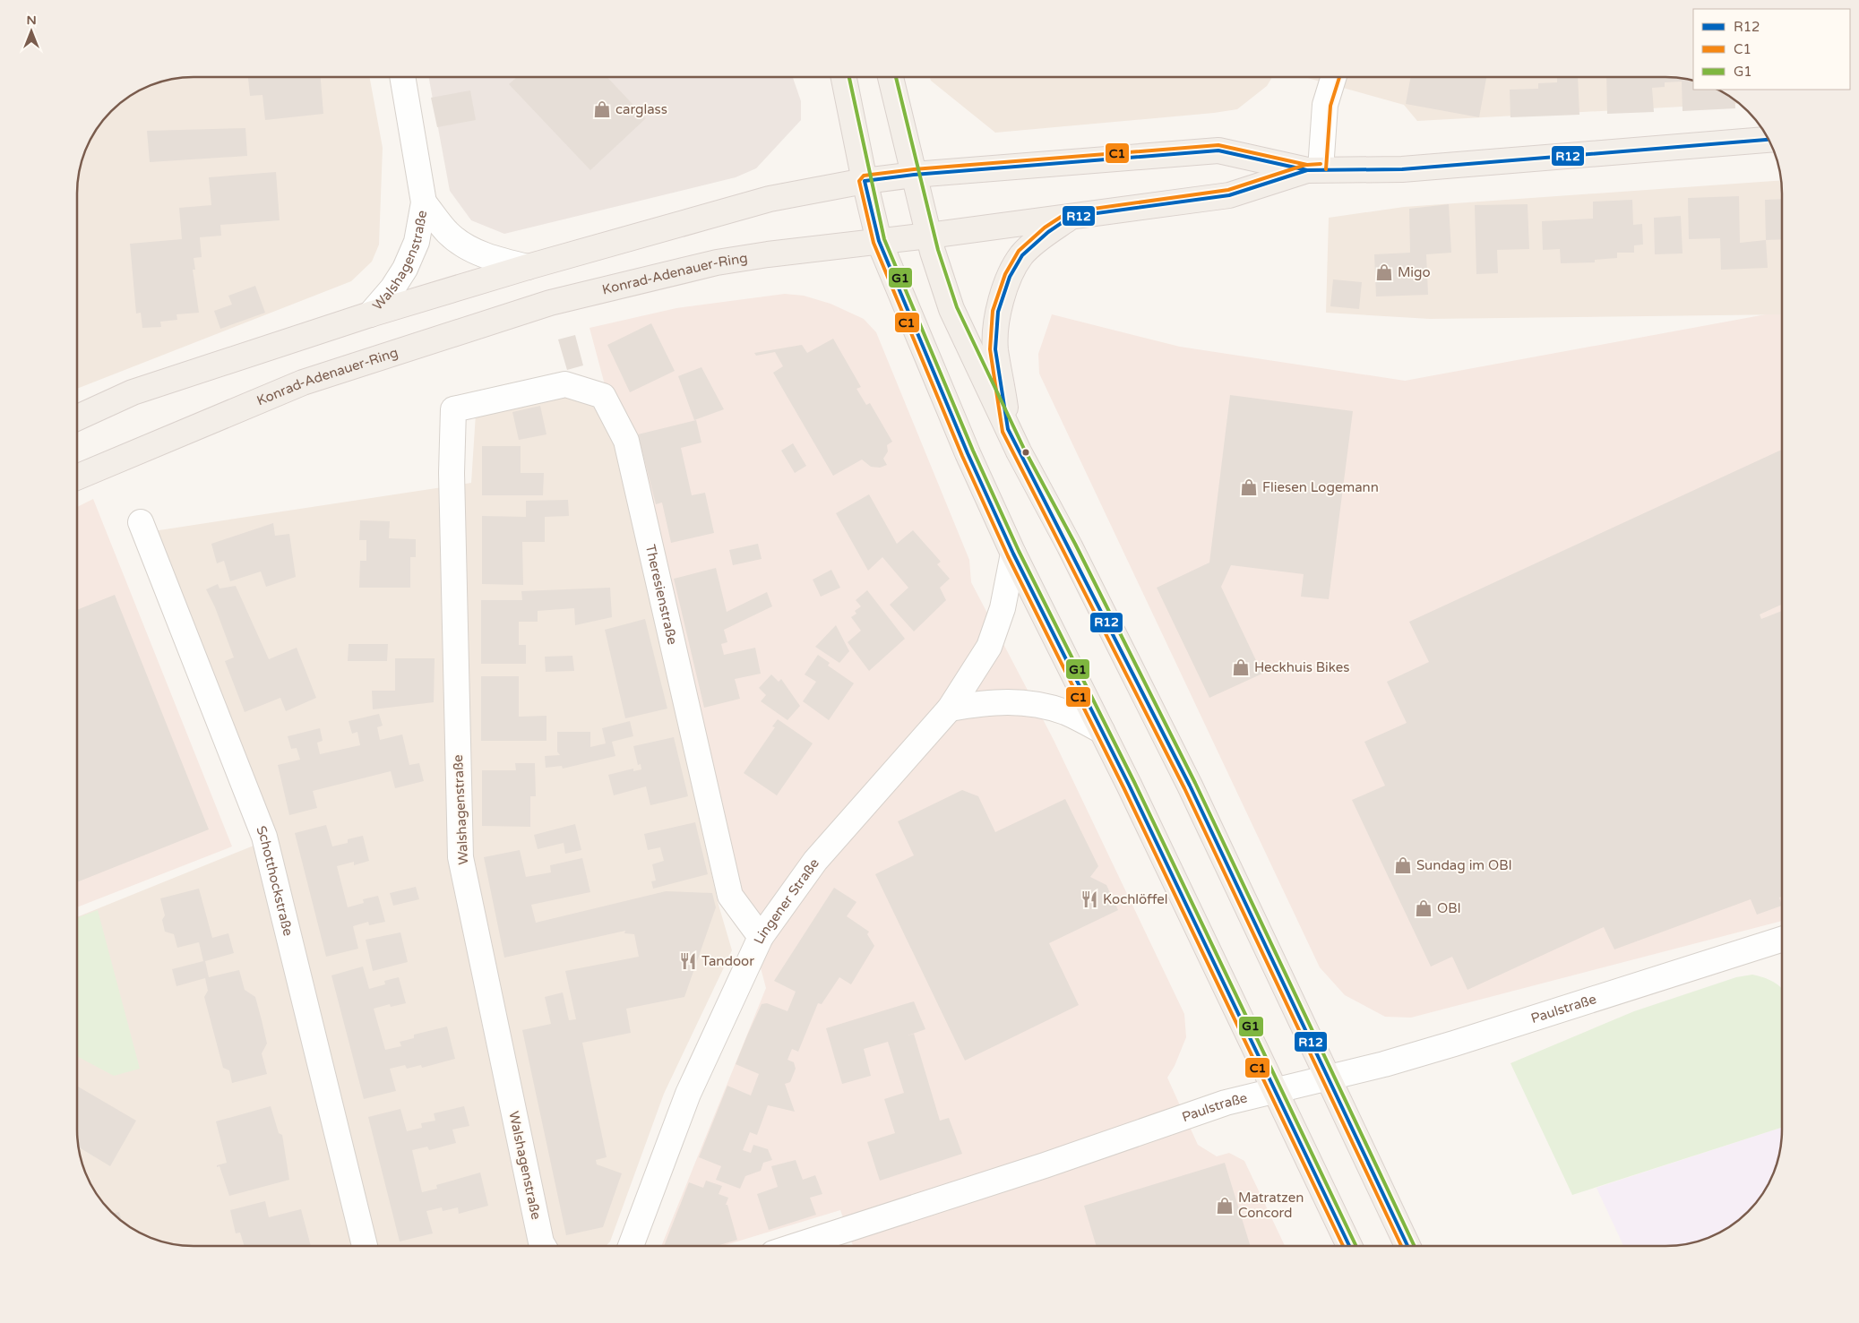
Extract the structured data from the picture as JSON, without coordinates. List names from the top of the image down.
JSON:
{
  "streets": {
    "main road": ["Konrad-Adenauer-Ring"],
    "street": [
      "Walshagenstraße",
      "Theresienstraße",
      "Schotthockstraße",
      "Lingener Straße",
      "Paulstraße"
    ]
  },
  "crossings": [
    ["Walshagenstraße", "Konrad-Adenauer-Ring"],
    ["Walshagenstraße", "Theresienstraße"],
    ["Theresienstraße", "Lingener Straße"]
  ],
  "places": {
    "shop": [
      "carglass",
      "Migo",
      "Fliesen Logemann",
      "Heckhuis Bikes",
      "Sundag im OBI",
      "OBI",
      "Matratzen Concord"
    ],
    "restaurant": ["Kochlöffel", "Tandoor"]
  },
  "lines": ["transit line C1", "transit line G1", "transit line R12"],
  "legend": ["R12", "C1", "G1"],
  "north": "top"
}
